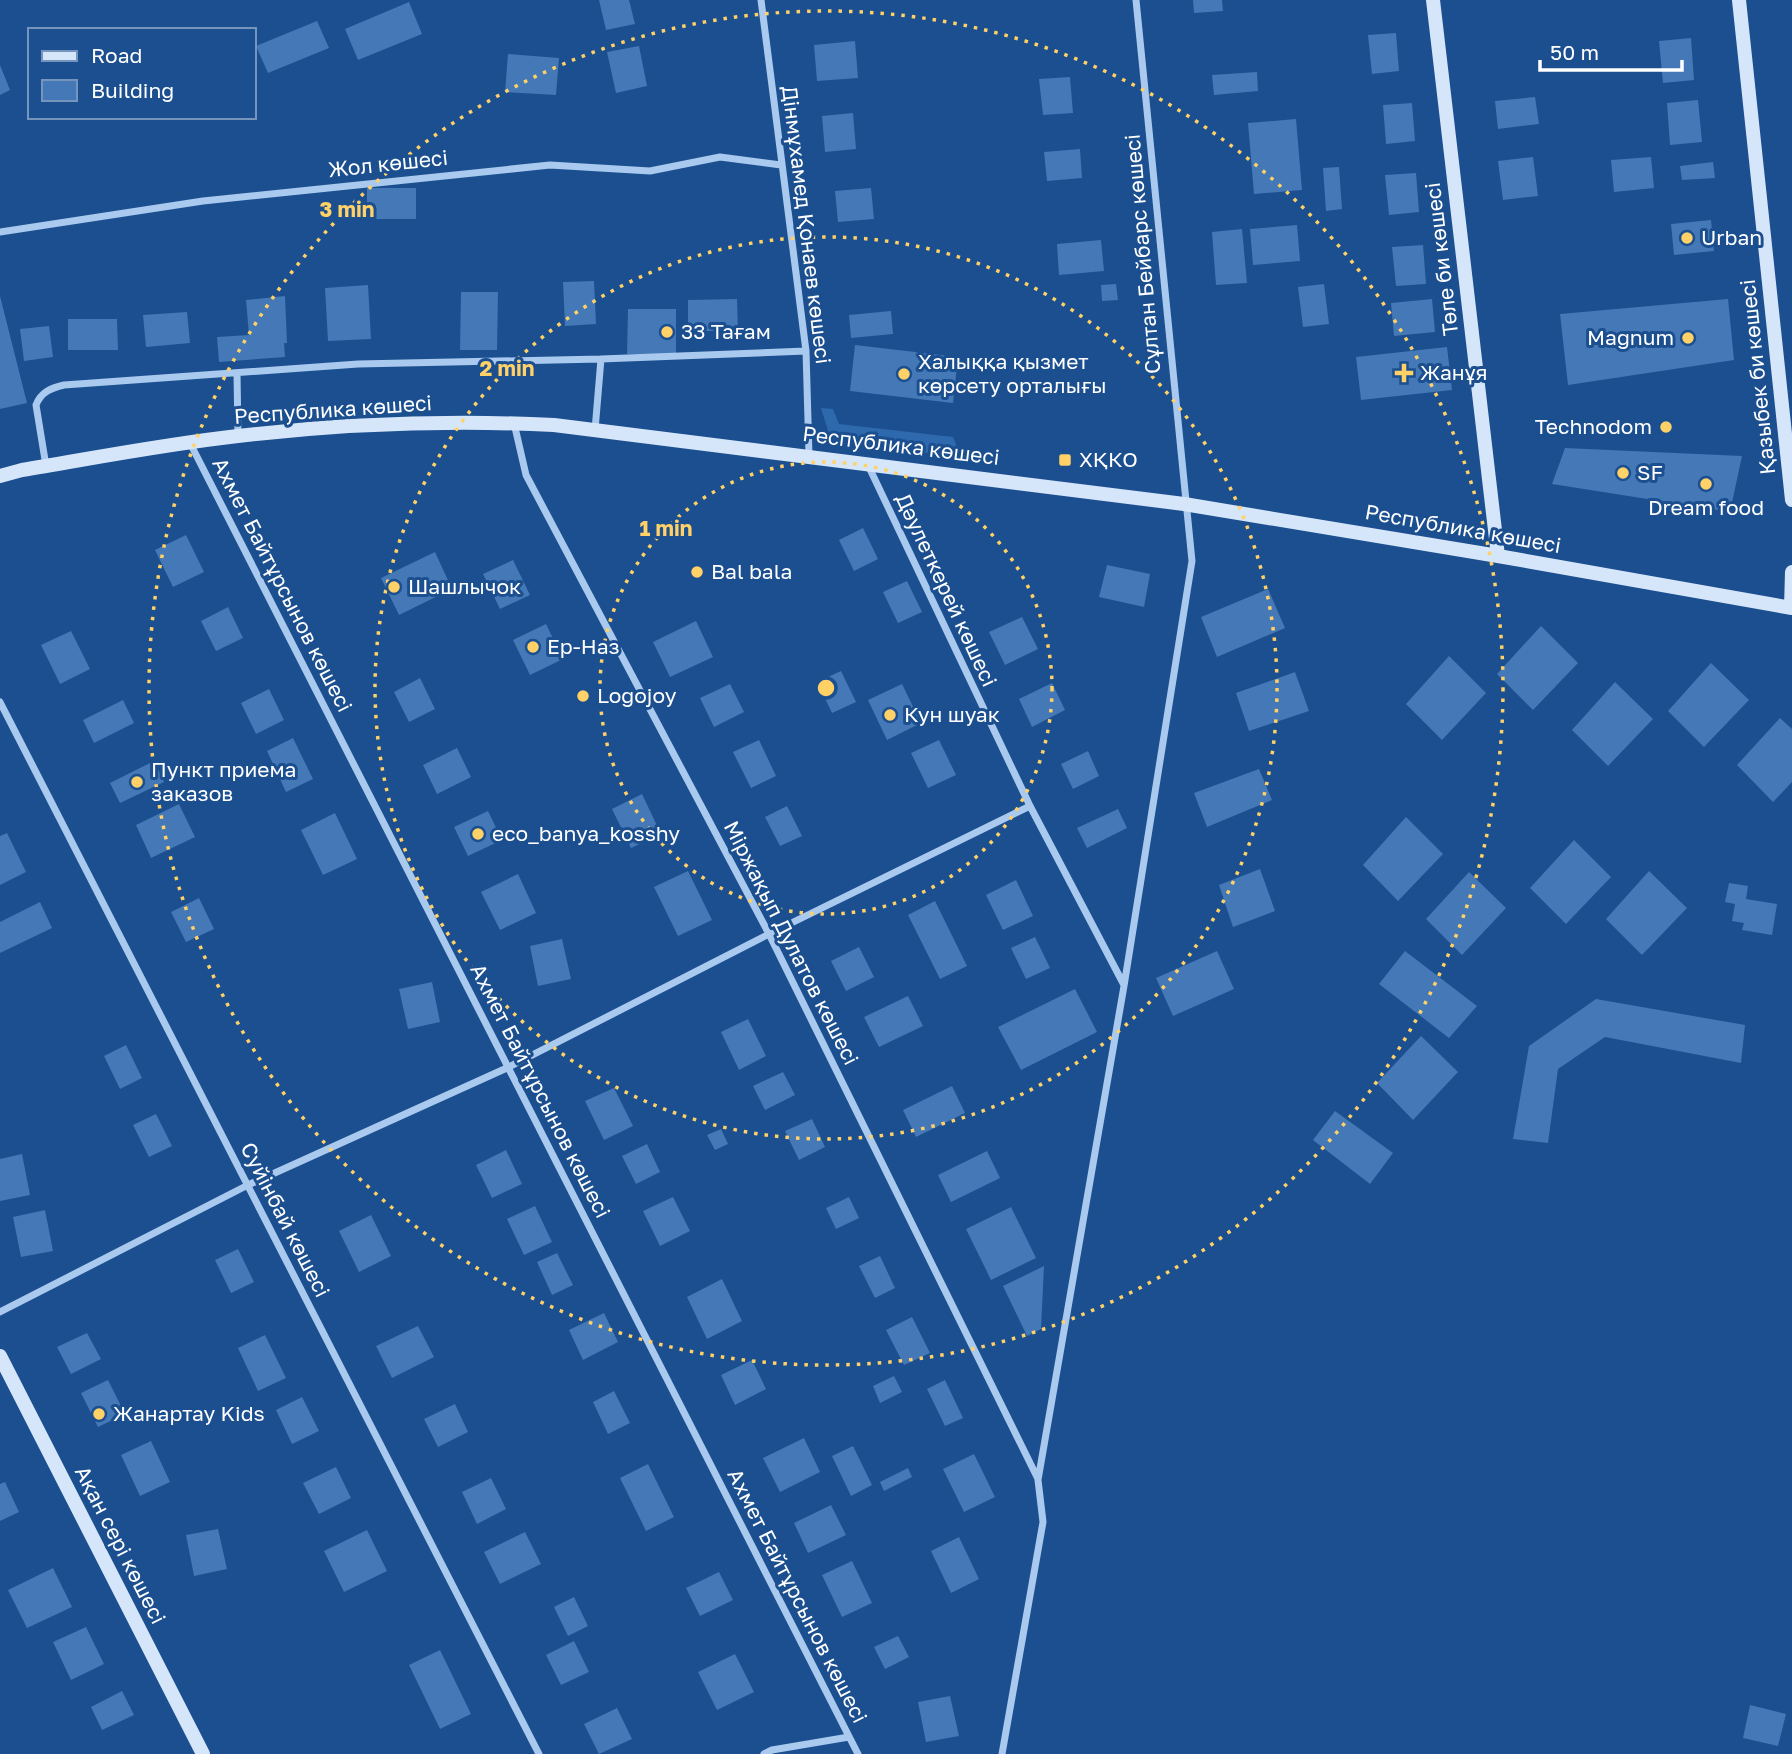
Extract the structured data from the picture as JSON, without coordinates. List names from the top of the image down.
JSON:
{
  "streets": {
    "main road": [
      "Төле би көшесі",
      "Қазыбек би көшесі",
      "Республика көшесі",
      "Ақан сері көшесі"
    ],
    "street": [
      "Жол көшесі",
      "Дінмұхамед Қонаев көшесі",
      "Сұлтан Бейбарс көшесі",
      "Ахмет Байтұрсынов көшесі",
      "Дәулеткерей көшесі",
      "Міржақып Дулатов көшесі",
      "Суйінбай көшесі"
    ]
  },
  "crossings": [
    ["Жол көшесі", "Дінмұхамед Қонаев көшесі"],
    ["Дінмұхамед Қонаев көшесі", "Республика көшесі"],
    ["Сұлтан Бейбарс көшесі", "Республика көшесі"],
    ["Сұлтан Бейбарс көшесі", "Дәулеткерей көшесі"],
    ["Сұлтан Бейбарс көшесі", "Міржақып Дулатов көшесі"],
    ["Төле би көшесі", "Республика көшесі"],
    ["Республика көшесі", "Ахмет Байтұрсынов көшесі"],
    ["Республика көшесі", "Дәулеткерей көшесі"],
    ["Республика көшесі", "Міржақып Дулатов көшесі"]
  ],
  "places": {
    "other": [
      "Urban",
      "33 Тағам",
      "Magnum",
      "Халыққа қызмет көрсету орталығы",
      "Technodom",
      "SF",
      "Dream food",
      "Bal bala",
      "Шашлычок",
      "Ер-Наз",
      "Logojoy",
      "Кун шуак",
      "Пункт приема заказов",
      "eco_banya_kosshy",
      "Жанартау Kids"
    ],
    "health": ["Жанұя"],
    "transit": ["ХҚКО"]
  },
  "legend": ["Road", "Building"],
  "scale_bar": "50 m",
  "rings": ["3 min", "2 min", "1 min"]
}
